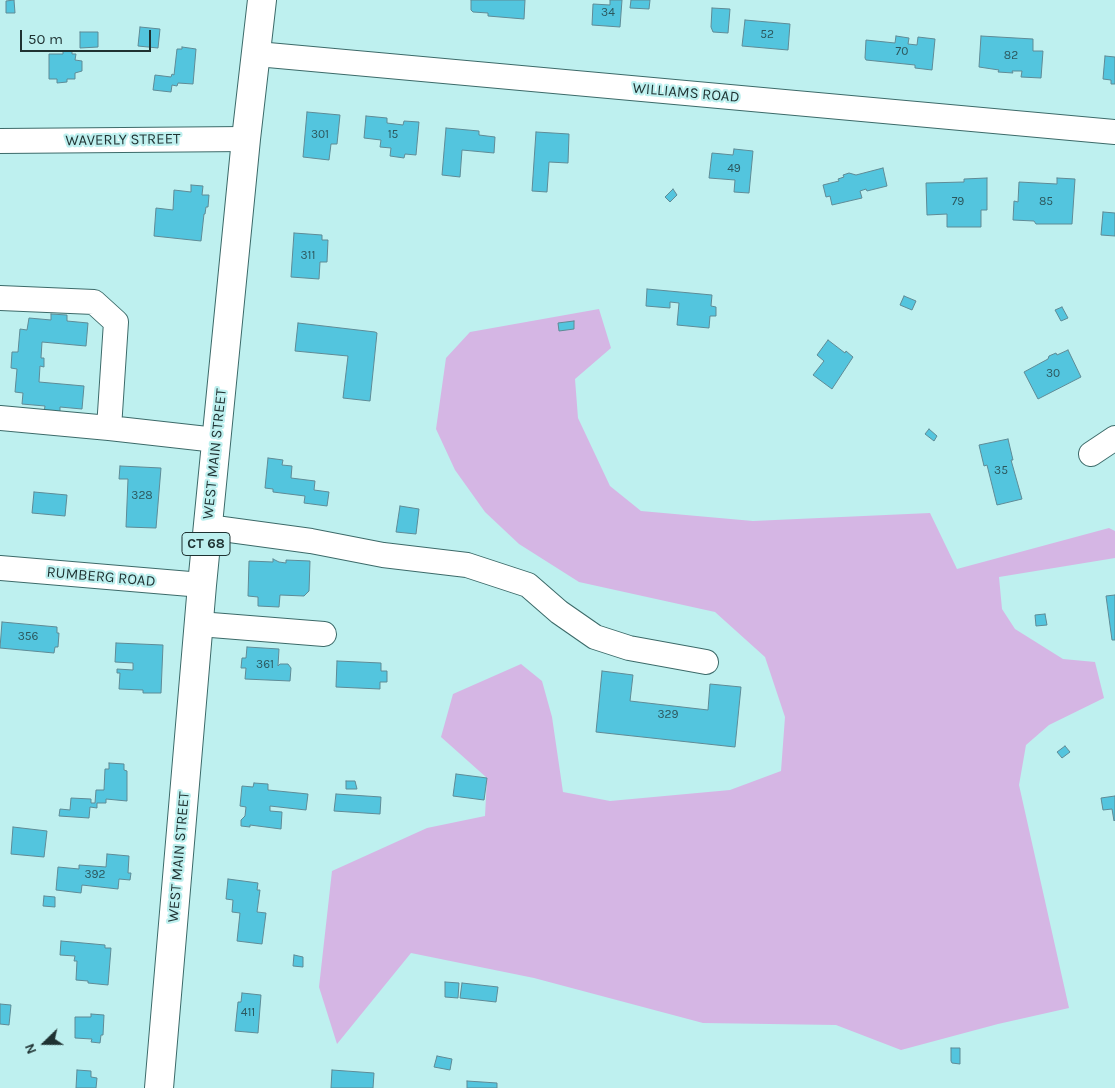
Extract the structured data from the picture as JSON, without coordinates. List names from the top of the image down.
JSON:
{
  "streets": {
    "main road": ["WEST MAIN STREET", "CT 68"],
    "street": ["WILLIAMS ROAD", "WAVERLY STREET", "RUMBERG ROAD"]
  },
  "crossings": [
    ["WILLIAMS ROAD", "WEST MAIN STREET"],
    ["WAVERLY STREET", "WEST MAIN STREET"],
    ["WEST MAIN STREET", "RUMBERG ROAD"]
  ],
  "house_numbers": [
    "34",
    "52",
    "70",
    "82",
    "301",
    "15",
    "49",
    "79",
    "85",
    "311",
    "30",
    "35",
    "328",
    "356",
    "361",
    "329",
    "392",
    "411"
  ],
  "scale_bar": "50 m",
  "north": "left"
}
